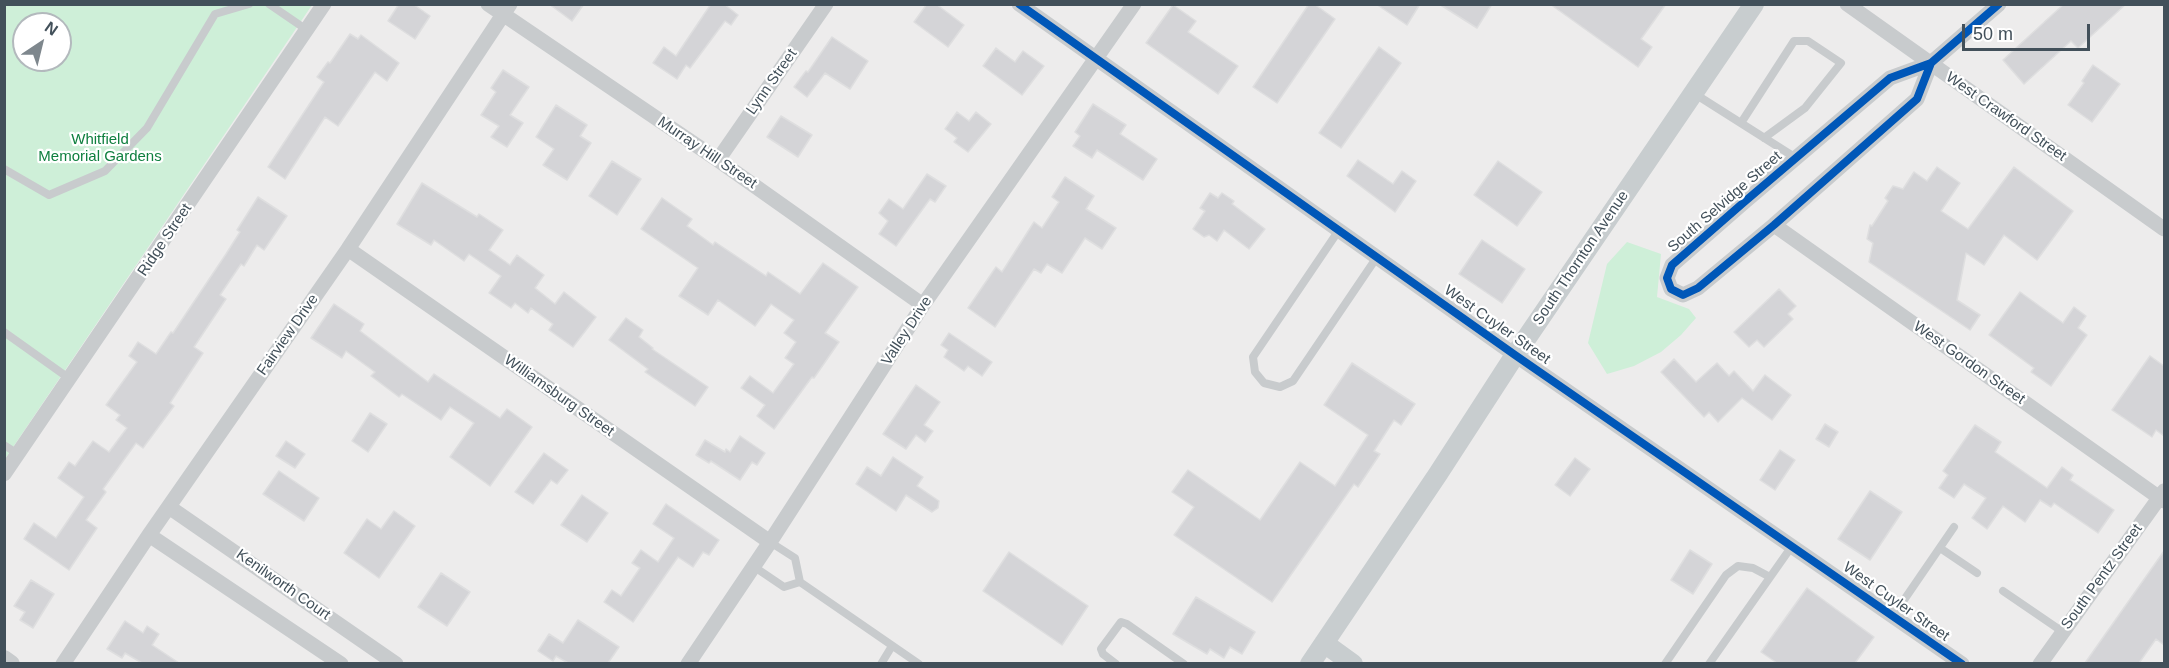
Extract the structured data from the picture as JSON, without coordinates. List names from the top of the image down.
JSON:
{
  "streets": {
    "main road": ["South Thornton Avenue"],
    "street": [
      "Lynn Street",
      "West Crawford Street",
      "Murray Hill Street",
      "South Selvidge Street",
      "Ridge Street",
      "West Cuyler Street",
      "Valley Drive",
      "Fairview Drive",
      "West Gordon Street",
      "Williamsburg Street",
      "South Pentz Street",
      "Kenilworth Court"
    ]
  },
  "crossings": [
    ["Lynn Street", "Murray Hill Street"],
    ["West Crawford Street", "South Selvidge Street"],
    ["Murray Hill Street", "Valley Drive"],
    ["Murray Hill Street", "Fairview Drive"],
    ["South Selvidge Street", "West Gordon Street"],
    ["South Thornton Avenue", "West Cuyler Street"],
    ["West Cuyler Street", "Valley Drive"],
    ["Valley Drive", "Williamsburg Street"],
    ["Fairview Drive", "Williamsburg Street"],
    ["Fairview Drive", "Kenilworth Court"],
    ["West Gordon Street", "South Pentz Street"]
  ],
  "parks": ["Whitfield Memorial Gardens"],
  "scale_bar": "50 m",
  "north": "top right"
}
